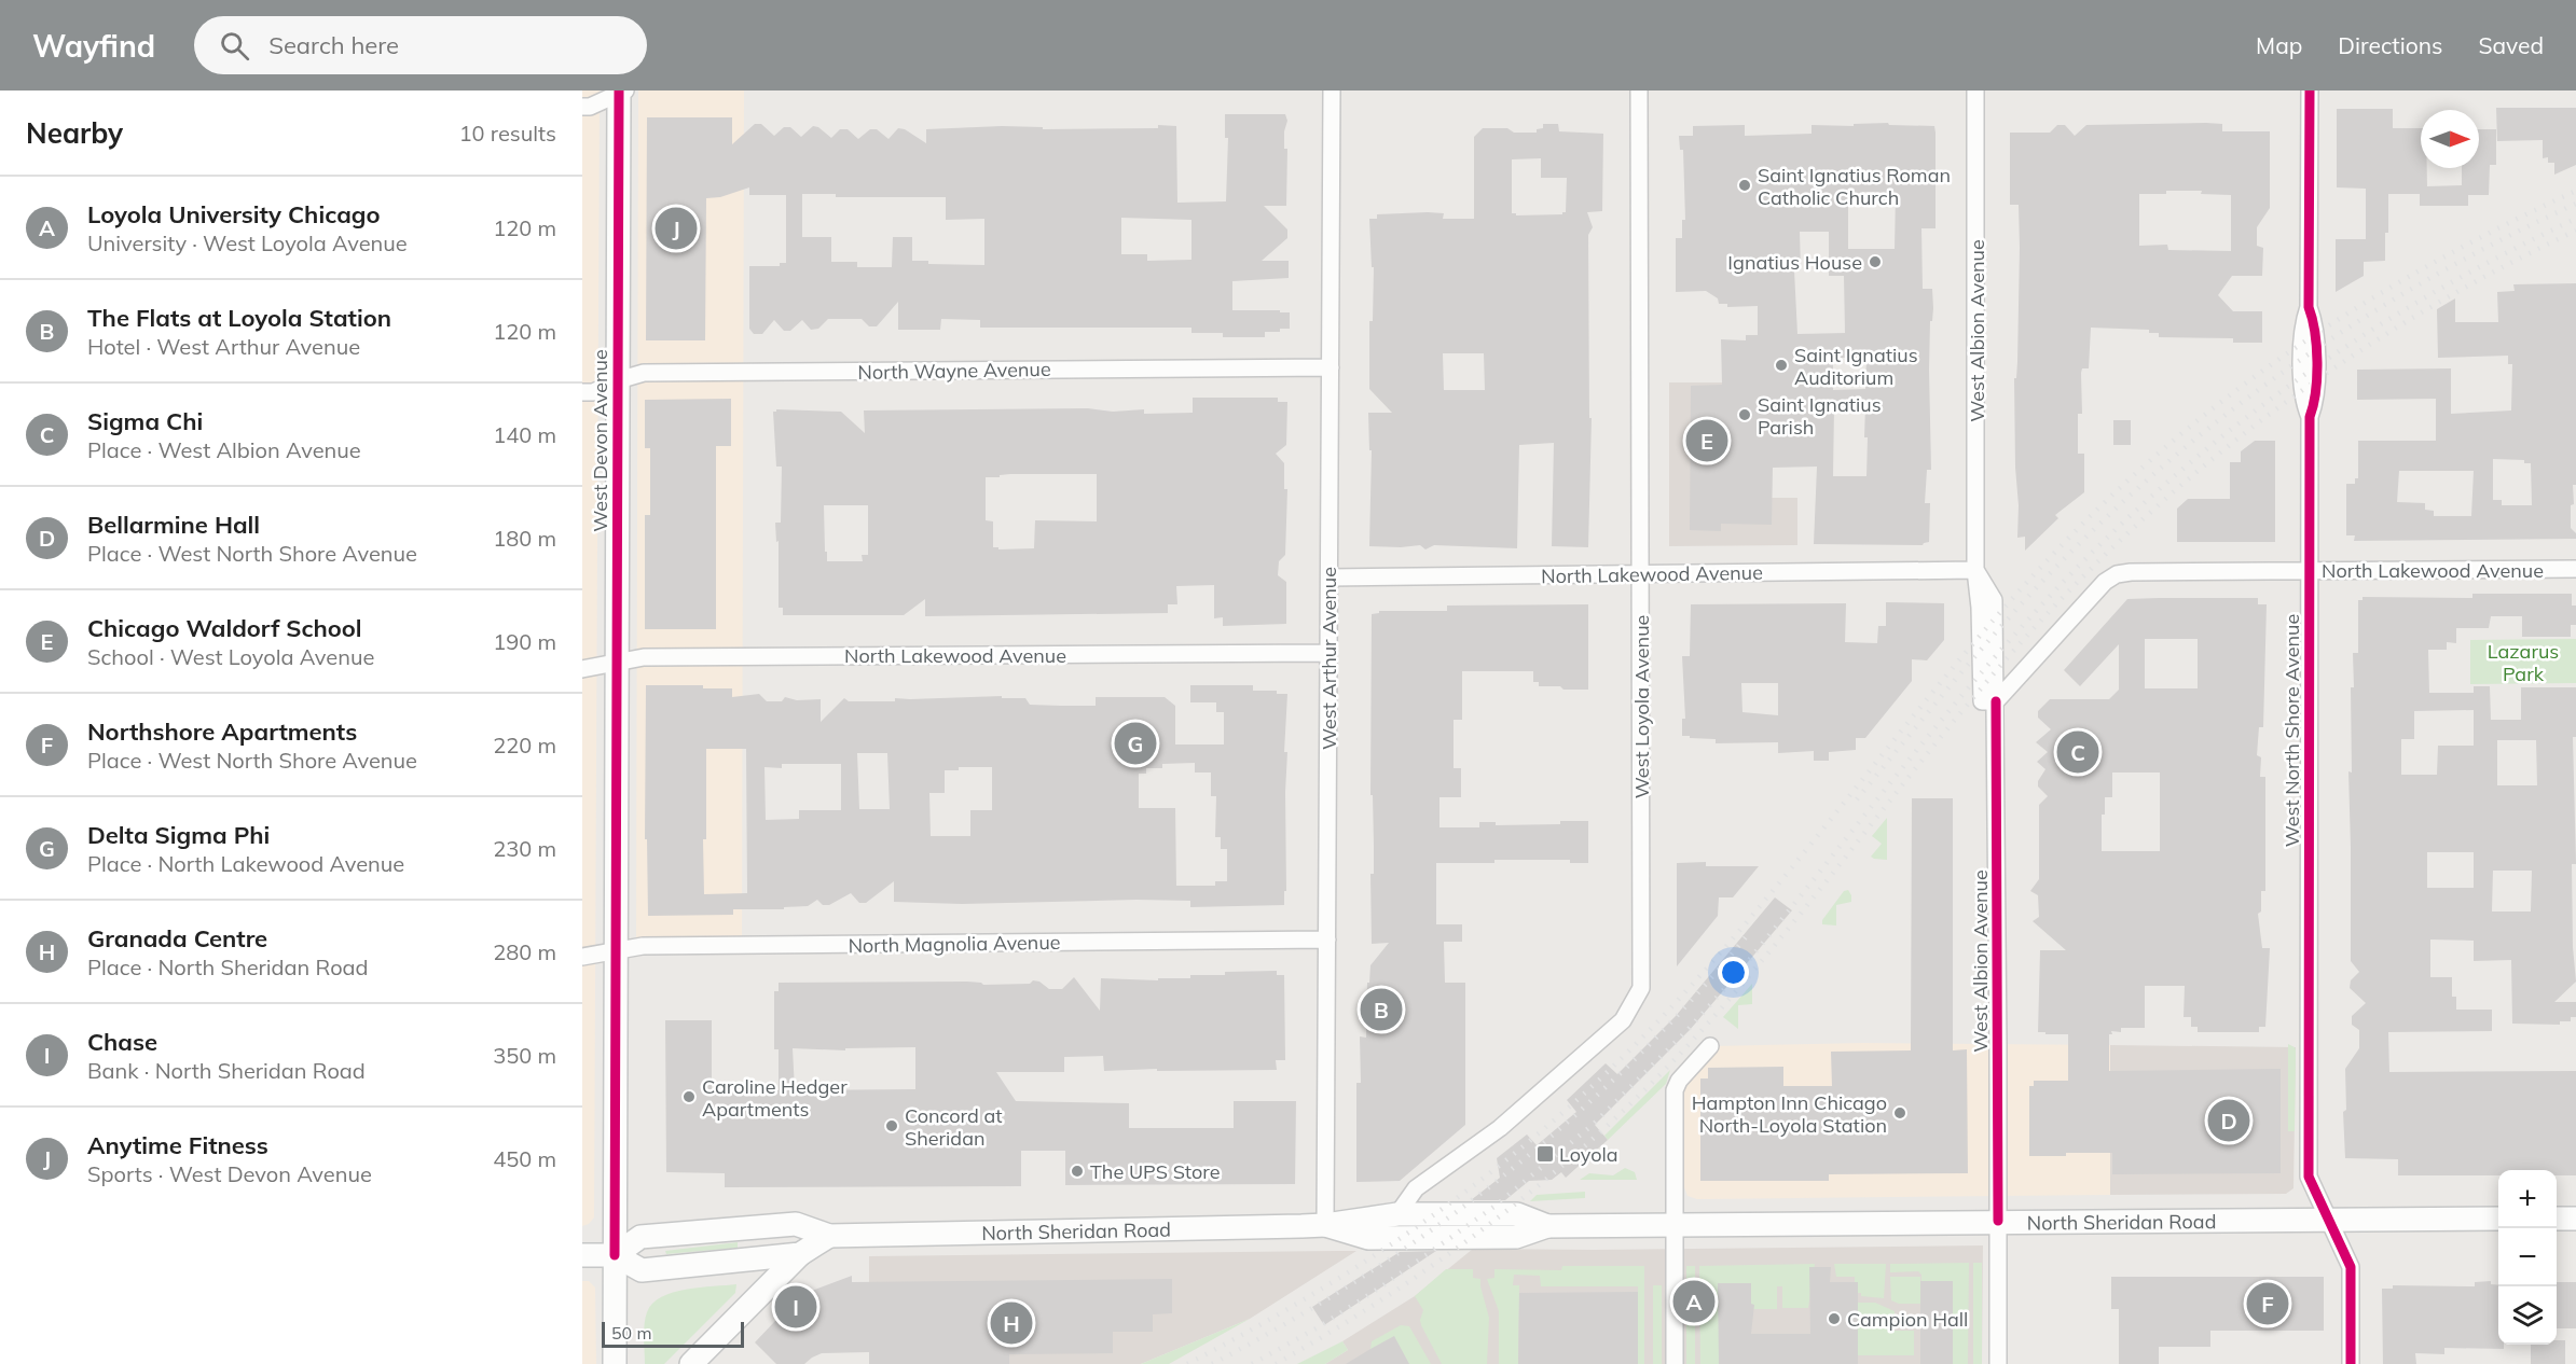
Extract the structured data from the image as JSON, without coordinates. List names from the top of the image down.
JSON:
{
  "streets": {
    "main road": ["West Devon Avenue", "North Sheridan Road"],
    "street": [
      "West Albion Avenue",
      "North Wayne Avenue",
      "North Lakewood Avenue",
      "West Arthur Avenue",
      "West Loyola Avenue",
      "West North Shore Avenue",
      "North Magnolia Avenue"
    ]
  },
  "crossings": [
    ["West Albion Avenue", "North Lakewood Avenue"],
    ["West Albion Avenue", "North Sheridan Road"],
    ["North Wayne Avenue", "West Devon Avenue"],
    ["North Wayne Avenue", "West Arthur Avenue"],
    ["West Devon Avenue", "North Lakewood Avenue"],
    ["West Devon Avenue", "North Magnolia Avenue"],
    ["West Devon Avenue", "North Sheridan Road"],
    ["North Lakewood Avenue", "West Arthur Avenue"],
    ["North Lakewood Avenue", "West Loyola Avenue"],
    ["North Lakewood Avenue", "West North Shore Avenue"],
    ["West Arthur Avenue", "North Magnolia Avenue"],
    ["West Arthur Avenue", "North Sheridan Road"],
    ["West Loyola Avenue", "North Sheridan Road"],
    ["West North Shore Avenue", "North Sheridan Road"]
  ],
  "parks": ["Lazarus Park"],
  "places": {
    "other": [
      "Saint Ignatius Roman Catholic Church",
      "Ignatius House",
      "Saint Ignatius Auditorium",
      "Saint Ignatius Parish",
      "Caroline Hedger Apartments",
      "Hampton Inn Chicago North-Loyola Station",
      "Concord at Sheridan",
      "The UPS Store",
      "Campion Hall"
    ],
    "transit": ["Loyola"]
  },
  "scale_bar": "50 m",
  "north": "right",
  "page": {
    "header": "Wayfind",
    "search": "Search here",
    "nav": ["Map", "Directions", "Saved"],
    "heading": ["Nearby", "10 results"],
    "list": [
      {
        "mark": "A",
        "name": "Loyola University Chicago",
        "note": "University · West Loyola Avenue",
        "value": "120 m"
      },
      {
        "mark": "B",
        "name": "The Flats at Loyola Station",
        "note": "Hotel · West Arthur Avenue",
        "value": "120 m"
      },
      {
        "mark": "C",
        "name": "Sigma Chi",
        "note": "Place · West Albion Avenue",
        "value": "140 m"
      },
      {
        "mark": "D",
        "name": "Bellarmine Hall",
        "note": "Place · West North Shore Avenue",
        "value": "180 m"
      },
      {
        "mark": "E",
        "name": "Chicago Waldorf School",
        "note": "School · West Loyola Avenue",
        "value": "190 m"
      },
      {
        "mark": "F",
        "name": "Northshore Apartments",
        "note": "Place · West North Shore Avenue",
        "value": "220 m"
      },
      {
        "mark": "G",
        "name": "Delta Sigma Phi",
        "note": "Place · North Lakewood Avenue",
        "value": "230 m"
      },
      {
        "mark": "H",
        "name": "Granada Centre",
        "note": "Place · North Sheridan Road",
        "value": "280 m"
      },
      {
        "mark": "I",
        "name": "Chase",
        "note": "Bank · North Sheridan Road",
        "value": "350 m"
      },
      {
        "mark": "J",
        "name": "Anytime Fitness",
        "note": "Sports · West Devon Avenue",
        "value": "450 m"
      }
    ],
    "pins": [
      "J",
      "E",
      "G",
      "C",
      "B",
      "D",
      "A",
      "F",
      "I",
      "H"
    ],
    "map_buttons": ["+", "−"],
    "scale": "50 m"
  }
}
